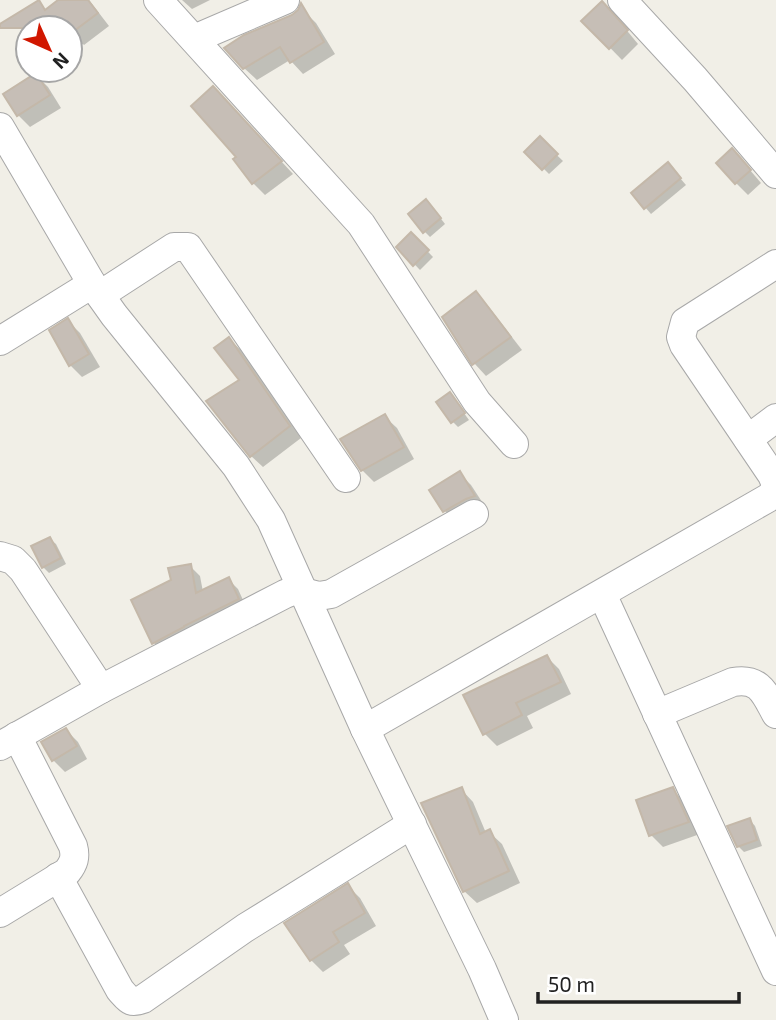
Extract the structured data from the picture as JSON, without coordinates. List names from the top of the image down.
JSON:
{
  "scale_bar": "50 m",
  "north": "bottom right"
}
